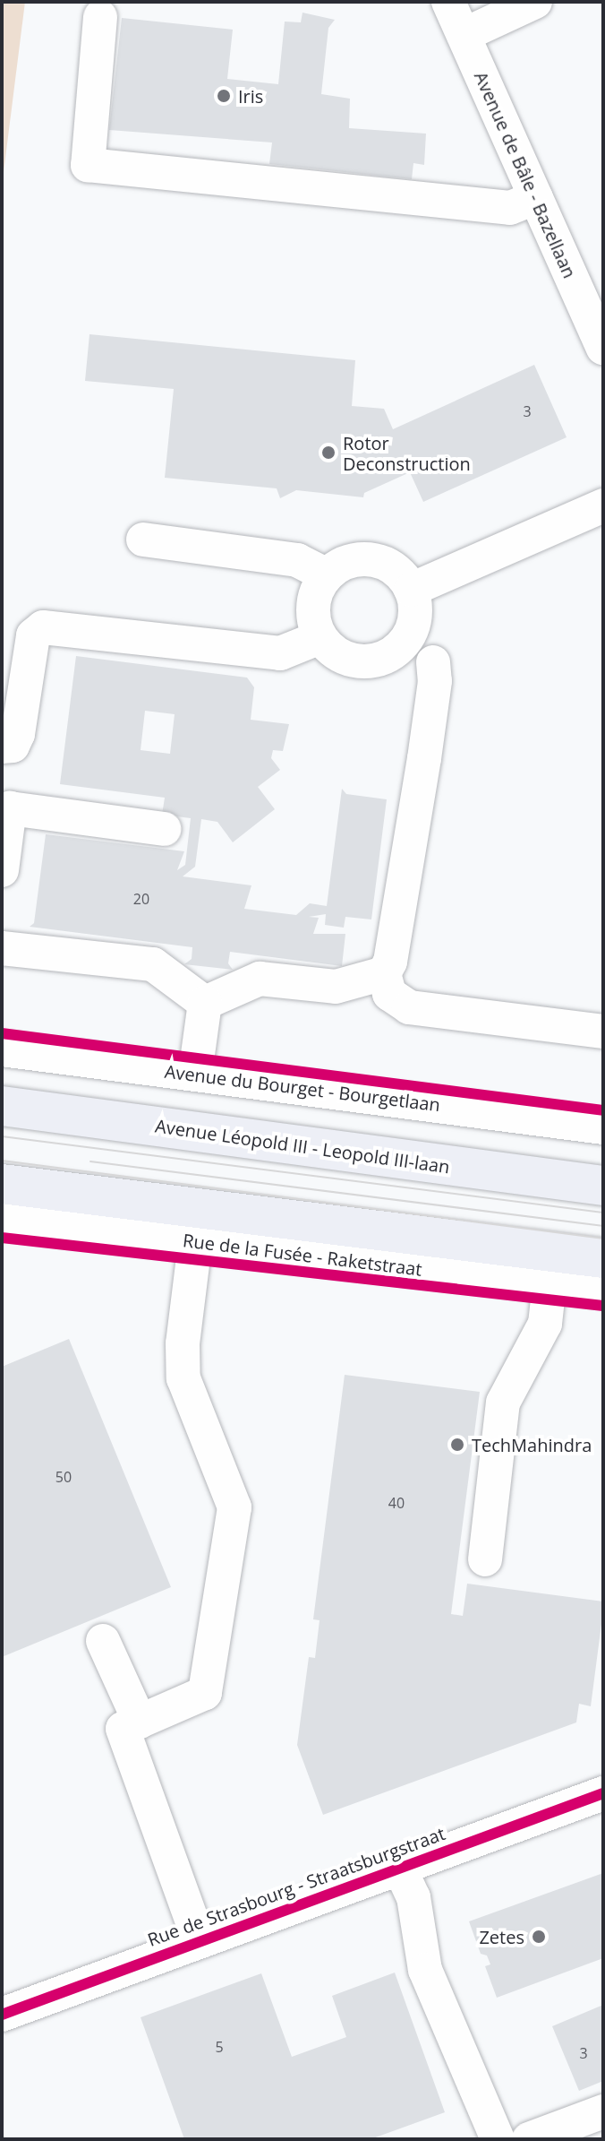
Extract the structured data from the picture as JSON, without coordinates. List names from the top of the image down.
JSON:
{
  "streets": {
    "main road": ["Avenue Léopold III - Leopold III-laan"],
    "street": [
      "Avenue de Bâle - Bazellaan",
      "Avenue du Bourget - Bourgetlaan",
      "Rue de la Fusée - Raketstraat",
      "Rue de Strasbourg - Straatsburgstraat"
    ]
  },
  "places": [
    "Iris",
    "Rotor Deconstruction",
    "TechMahindra",
    "Zetes"
  ],
  "house_numbers": [
    "3",
    "20",
    "50",
    "40",
    "5",
    "3"
  ]
}
